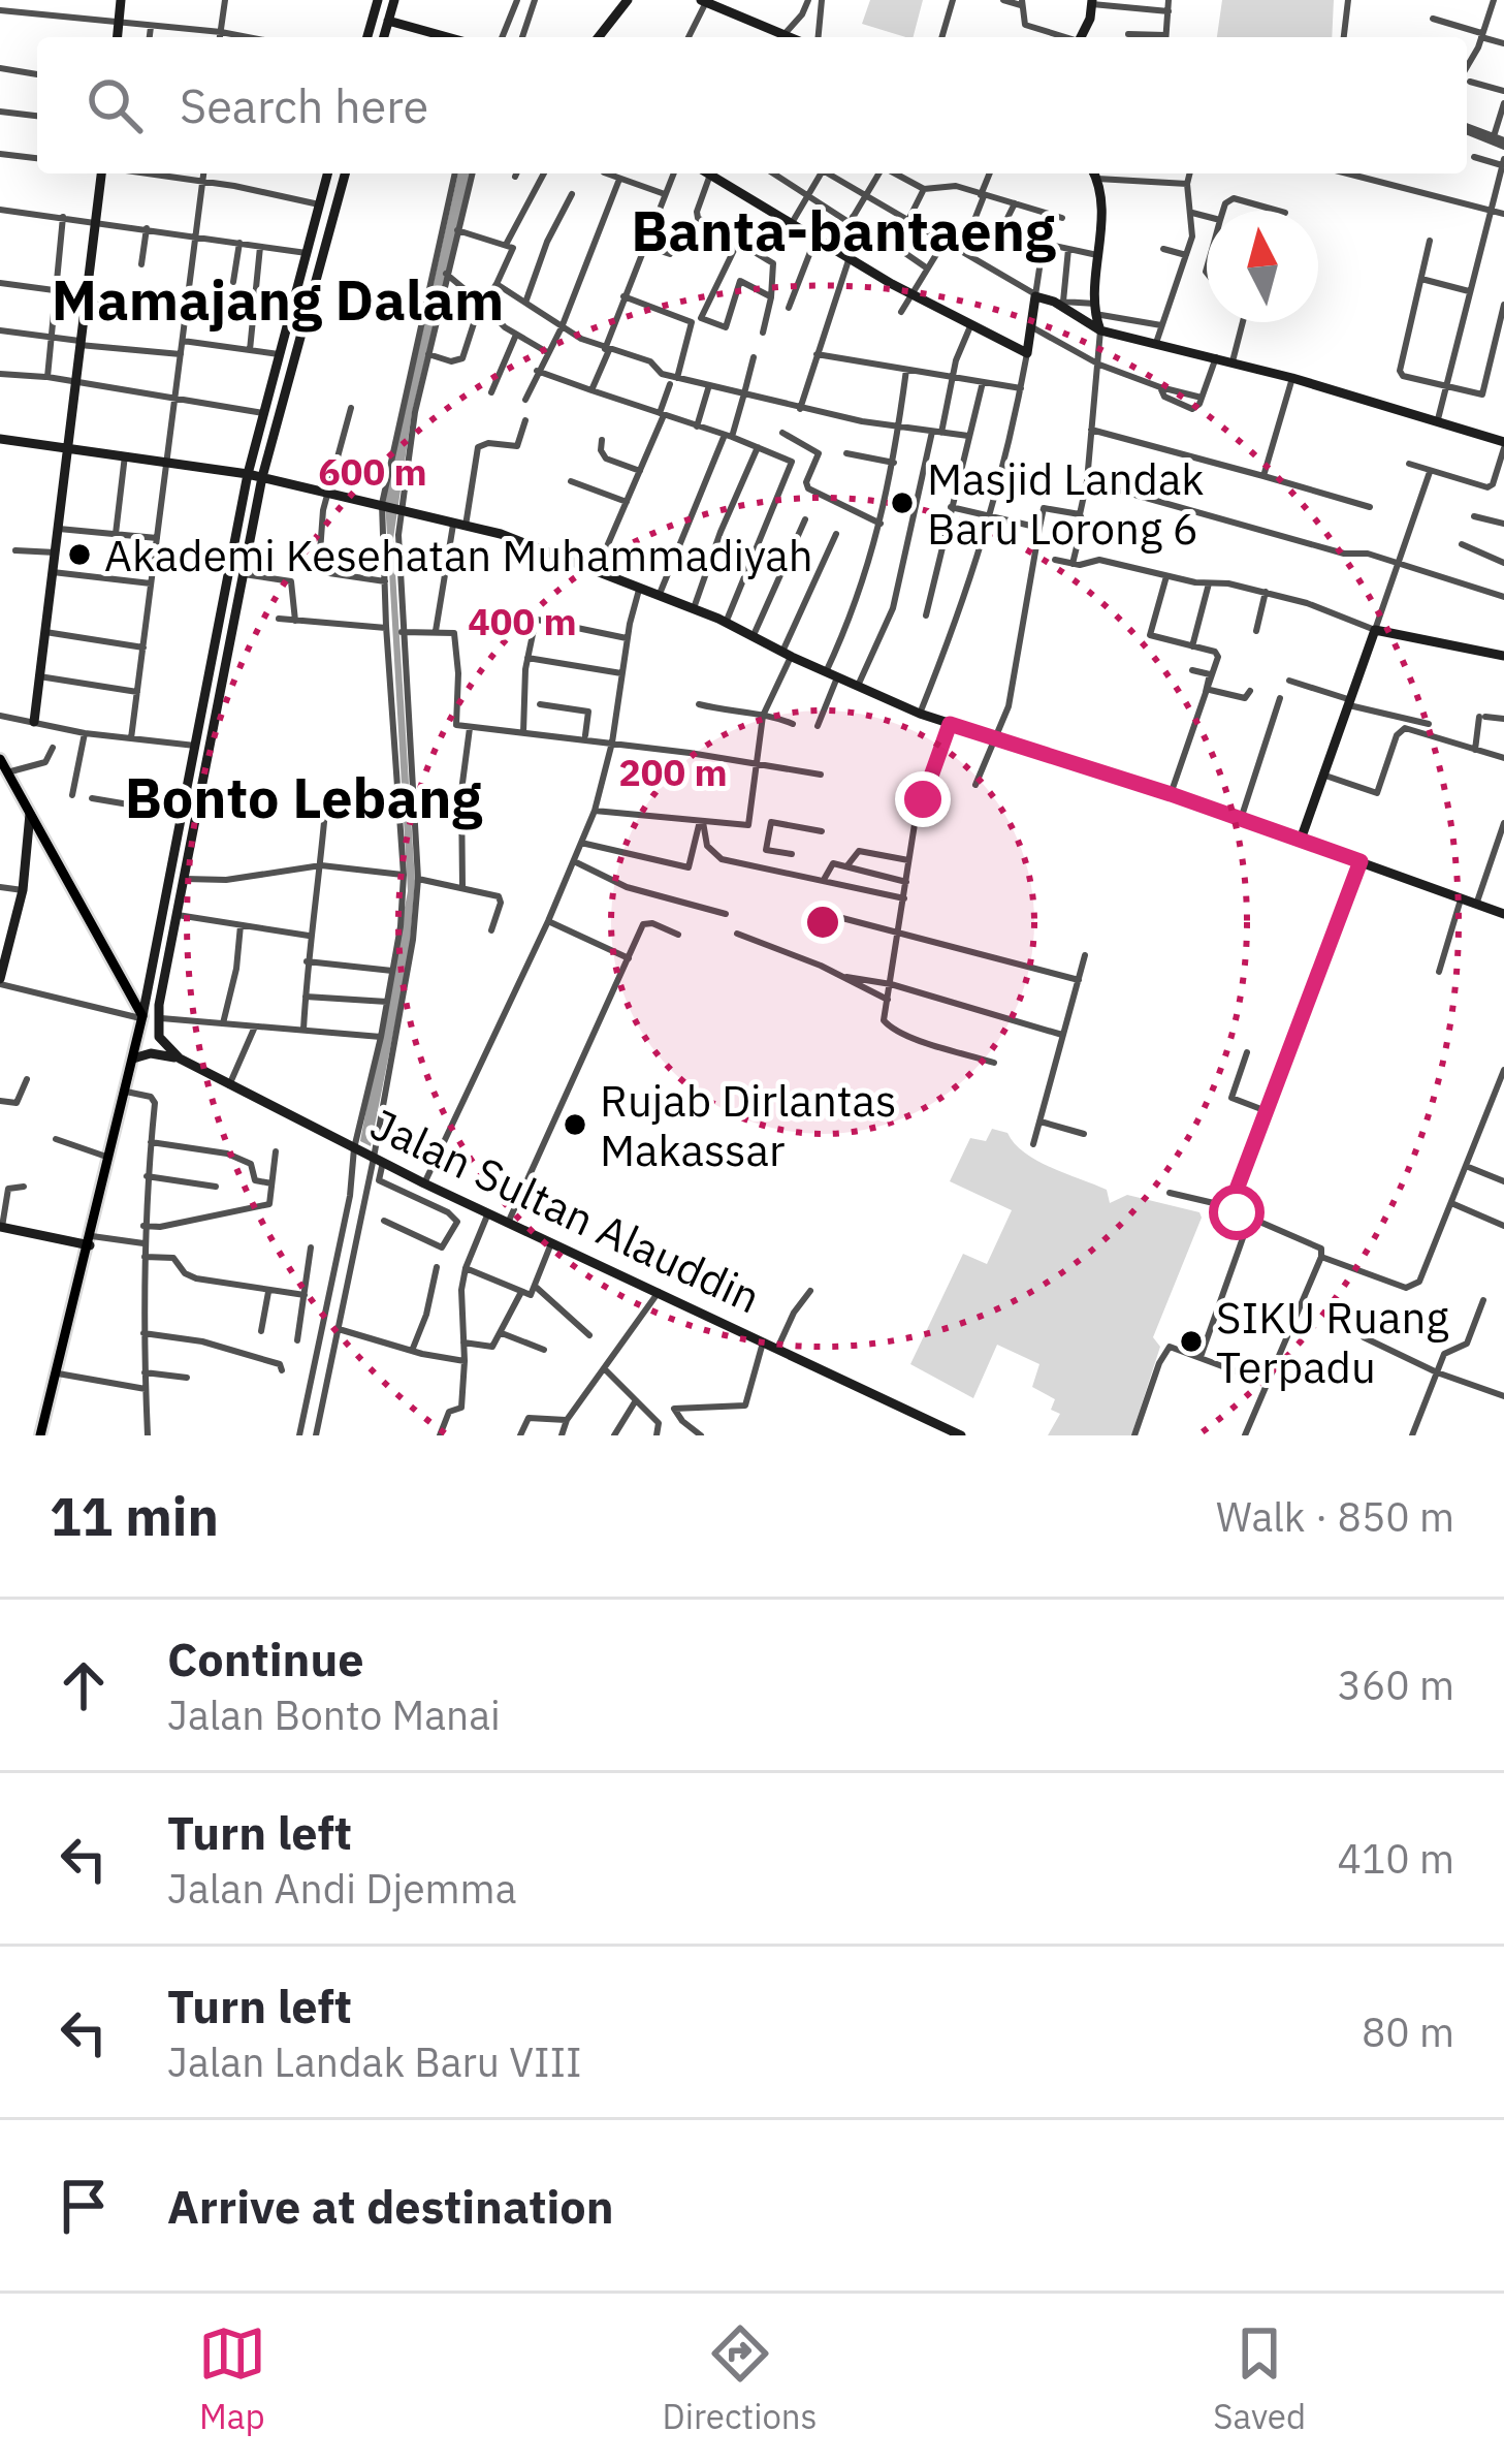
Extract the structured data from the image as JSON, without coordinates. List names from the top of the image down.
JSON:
{
  "streets": {
    "main road": ["Jalan Sultan Alauddin"]
  },
  "districts": ["Banta-bantaeng", "Mamajang Dalam", "Bonto Lebang"],
  "places": [
    "Masjid Landak Baru Lorong 6",
    "Akademi Kesehatan Muhammadiyah",
    "Rujab Dirlantas Makassar",
    "SIKU Ruang Terpadu"
  ],
  "north": "top",
  "page": {
    "search": "Search here",
    "heading": ["11 min", "Walk · 850 m"],
    "list": [
      ["Continue", "Jalan Bonto Manai", "360 m"],
      ["Turn left", "Jalan Andi Djemma", "410 m"],
      ["Turn left", "Jalan Landak Baru VIII", "80 m"],
      "Arrive at destination"
    ],
    "nav": ["Map", "Directions", "Saved"]
  },
  "rings": ["600 m", "400 m", "200 m"]
}
